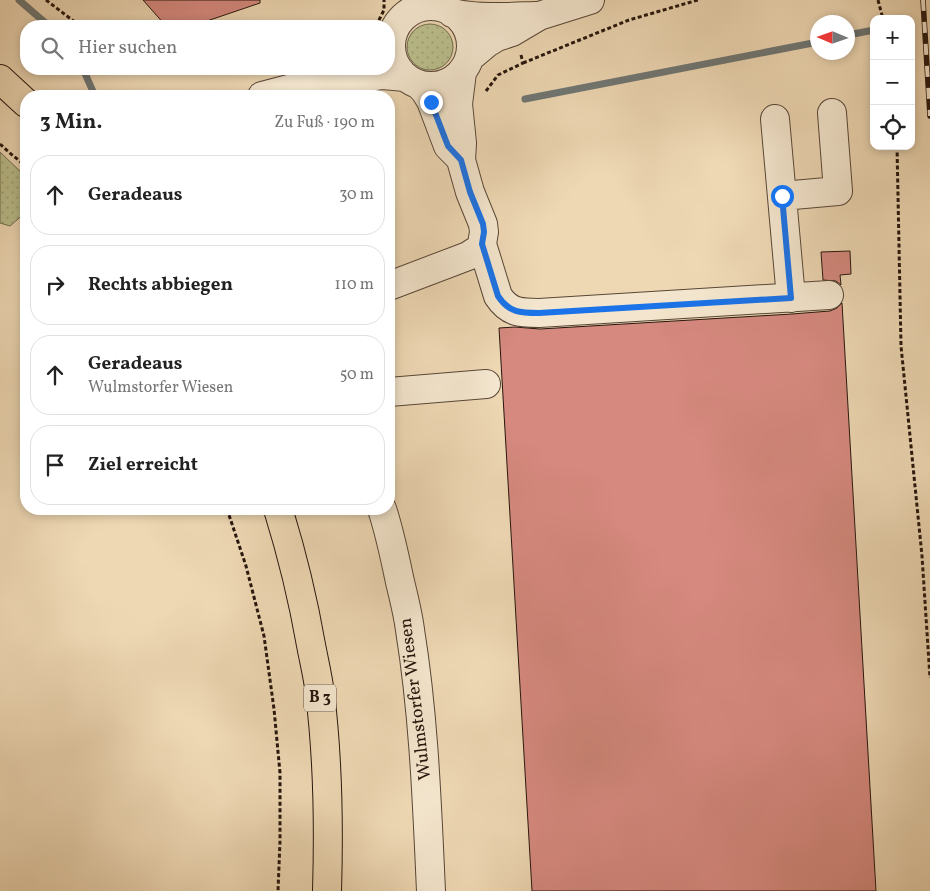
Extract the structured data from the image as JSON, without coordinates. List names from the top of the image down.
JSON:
{
  "streets": {
    "main road": ["B 3"],
    "street": ["Wulmstorfer Wiesen"]
  },
  "north": "left",
  "page": {
    "map_buttons": ["+", "−"],
    "search": "Hier suchen",
    "heading": ["3 Min.", "Zu Fuß · 190 m"],
    "list": [
      ["Geradeaus", "30 m"],
      ["Rechts abbiegen", "110 m"],
      ["Geradeaus", "Wulmstorfer Wiesen", "50 m"],
      "Ziel erreicht"
    ]
  }
}
